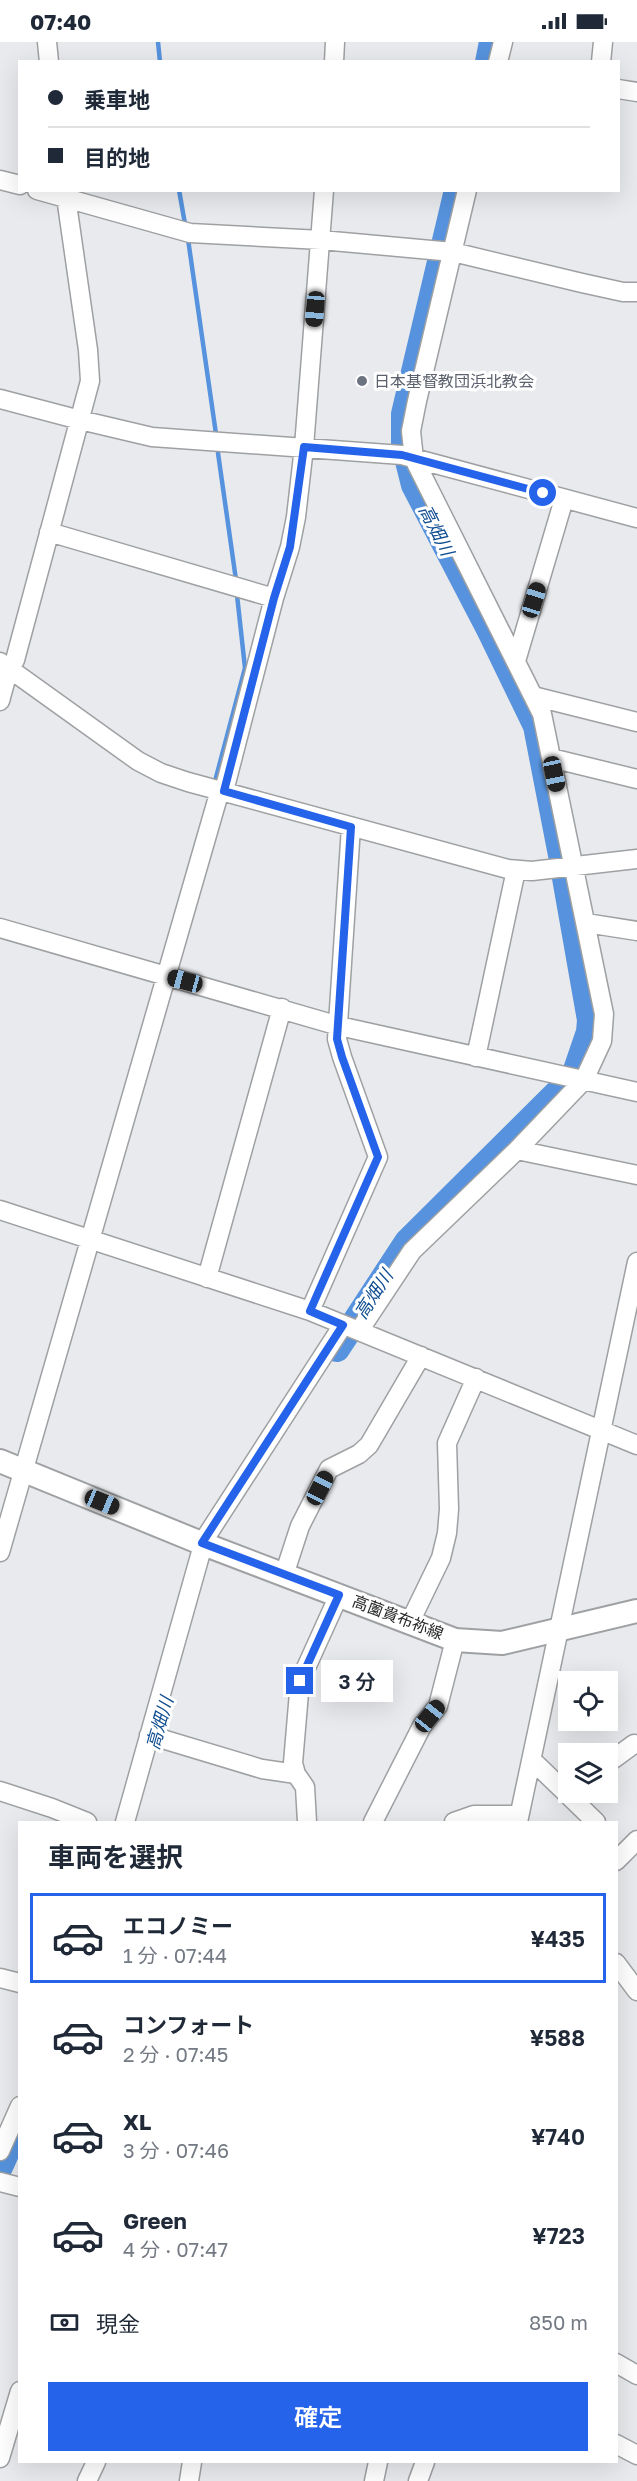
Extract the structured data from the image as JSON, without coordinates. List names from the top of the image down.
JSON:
{
  "streets": {
    "main road": ["高薗貴布祢線"]
  },
  "water": ["高畑川"],
  "places": ["日本基督教団浜北教会"],
  "page": {
    "status": "07:40",
    "banner": ["乗車地", "目的地"],
    "bubble": "3 分",
    "heading": "車両を選択",
    "list": [
      {
        "name": "エコノミー",
        "note": "1 分 · 07:44",
        "value": "¥435"
      },
      {
        "name": "コンフォート",
        "note": "2 分 · 07:45",
        "value": "¥588"
      },
      {
        "name": "XL",
        "note": "3 分 · 07:46",
        "value": "¥740"
      },
      {
        "name": "Green",
        "note": "4 分 · 07:47",
        "value": "¥723"
      }
    ],
    "pay": ["現金", "850 m"],
    "buttons": "確定"
  }
}
